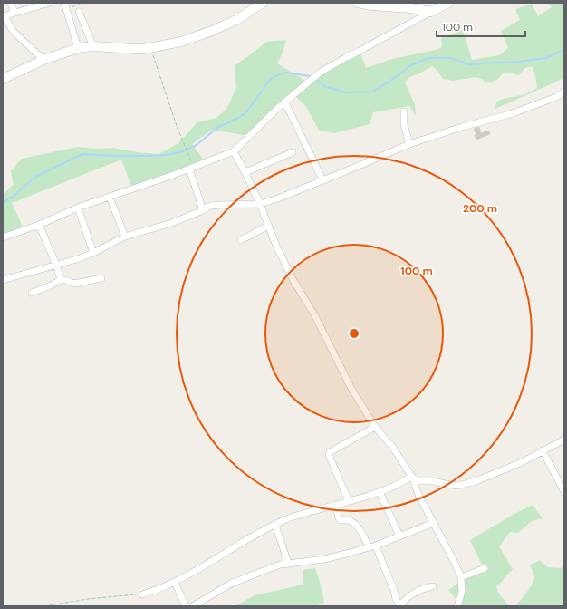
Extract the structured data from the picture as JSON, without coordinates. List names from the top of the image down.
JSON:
{
  "scale_bar": "100 m",
  "rings": ["200 m", "100 m"]
}
